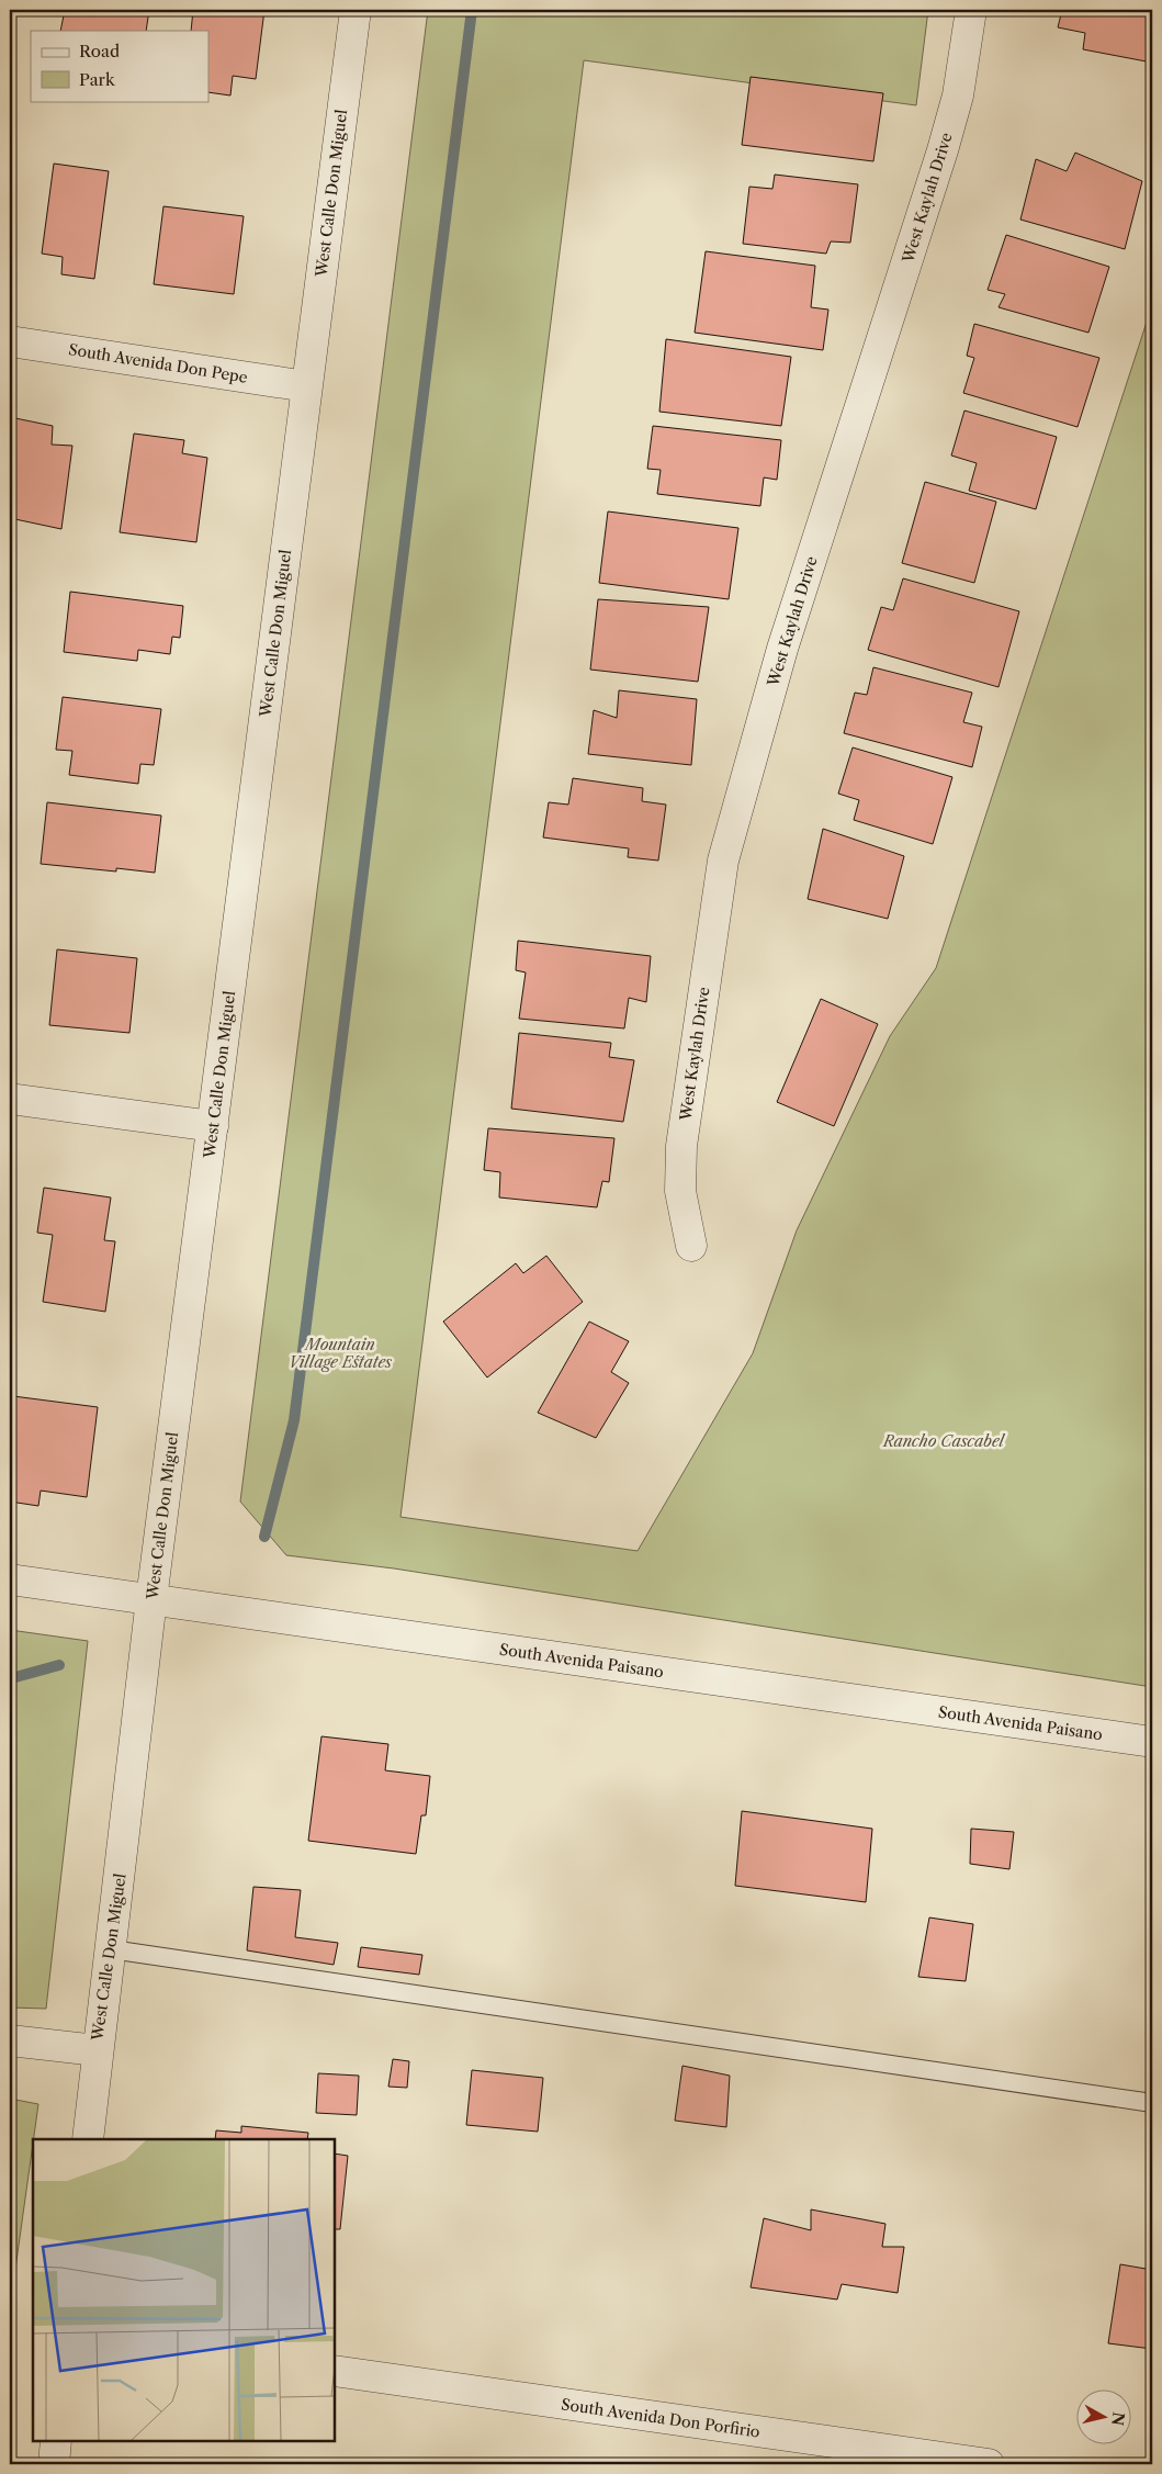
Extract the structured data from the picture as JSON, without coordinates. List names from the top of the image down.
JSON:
{
  "streets": {
    "street": [
      "West Calle Don Miguel",
      "West Kaylah Drive",
      "South Avenida Don Pepe",
      "South Avenida Paisano",
      "South Avenida Don Porfirio"
    ]
  },
  "crossings": [
    ["West Calle Don Miguel", "South Avenida Don Pepe"],
    ["West Calle Don Miguel", "South Avenida Paisano"]
  ],
  "parks": ["Mountain Village Estates", "Rancho Cascabel"],
  "legend": ["Road", "Park"],
  "north": "right"
}
